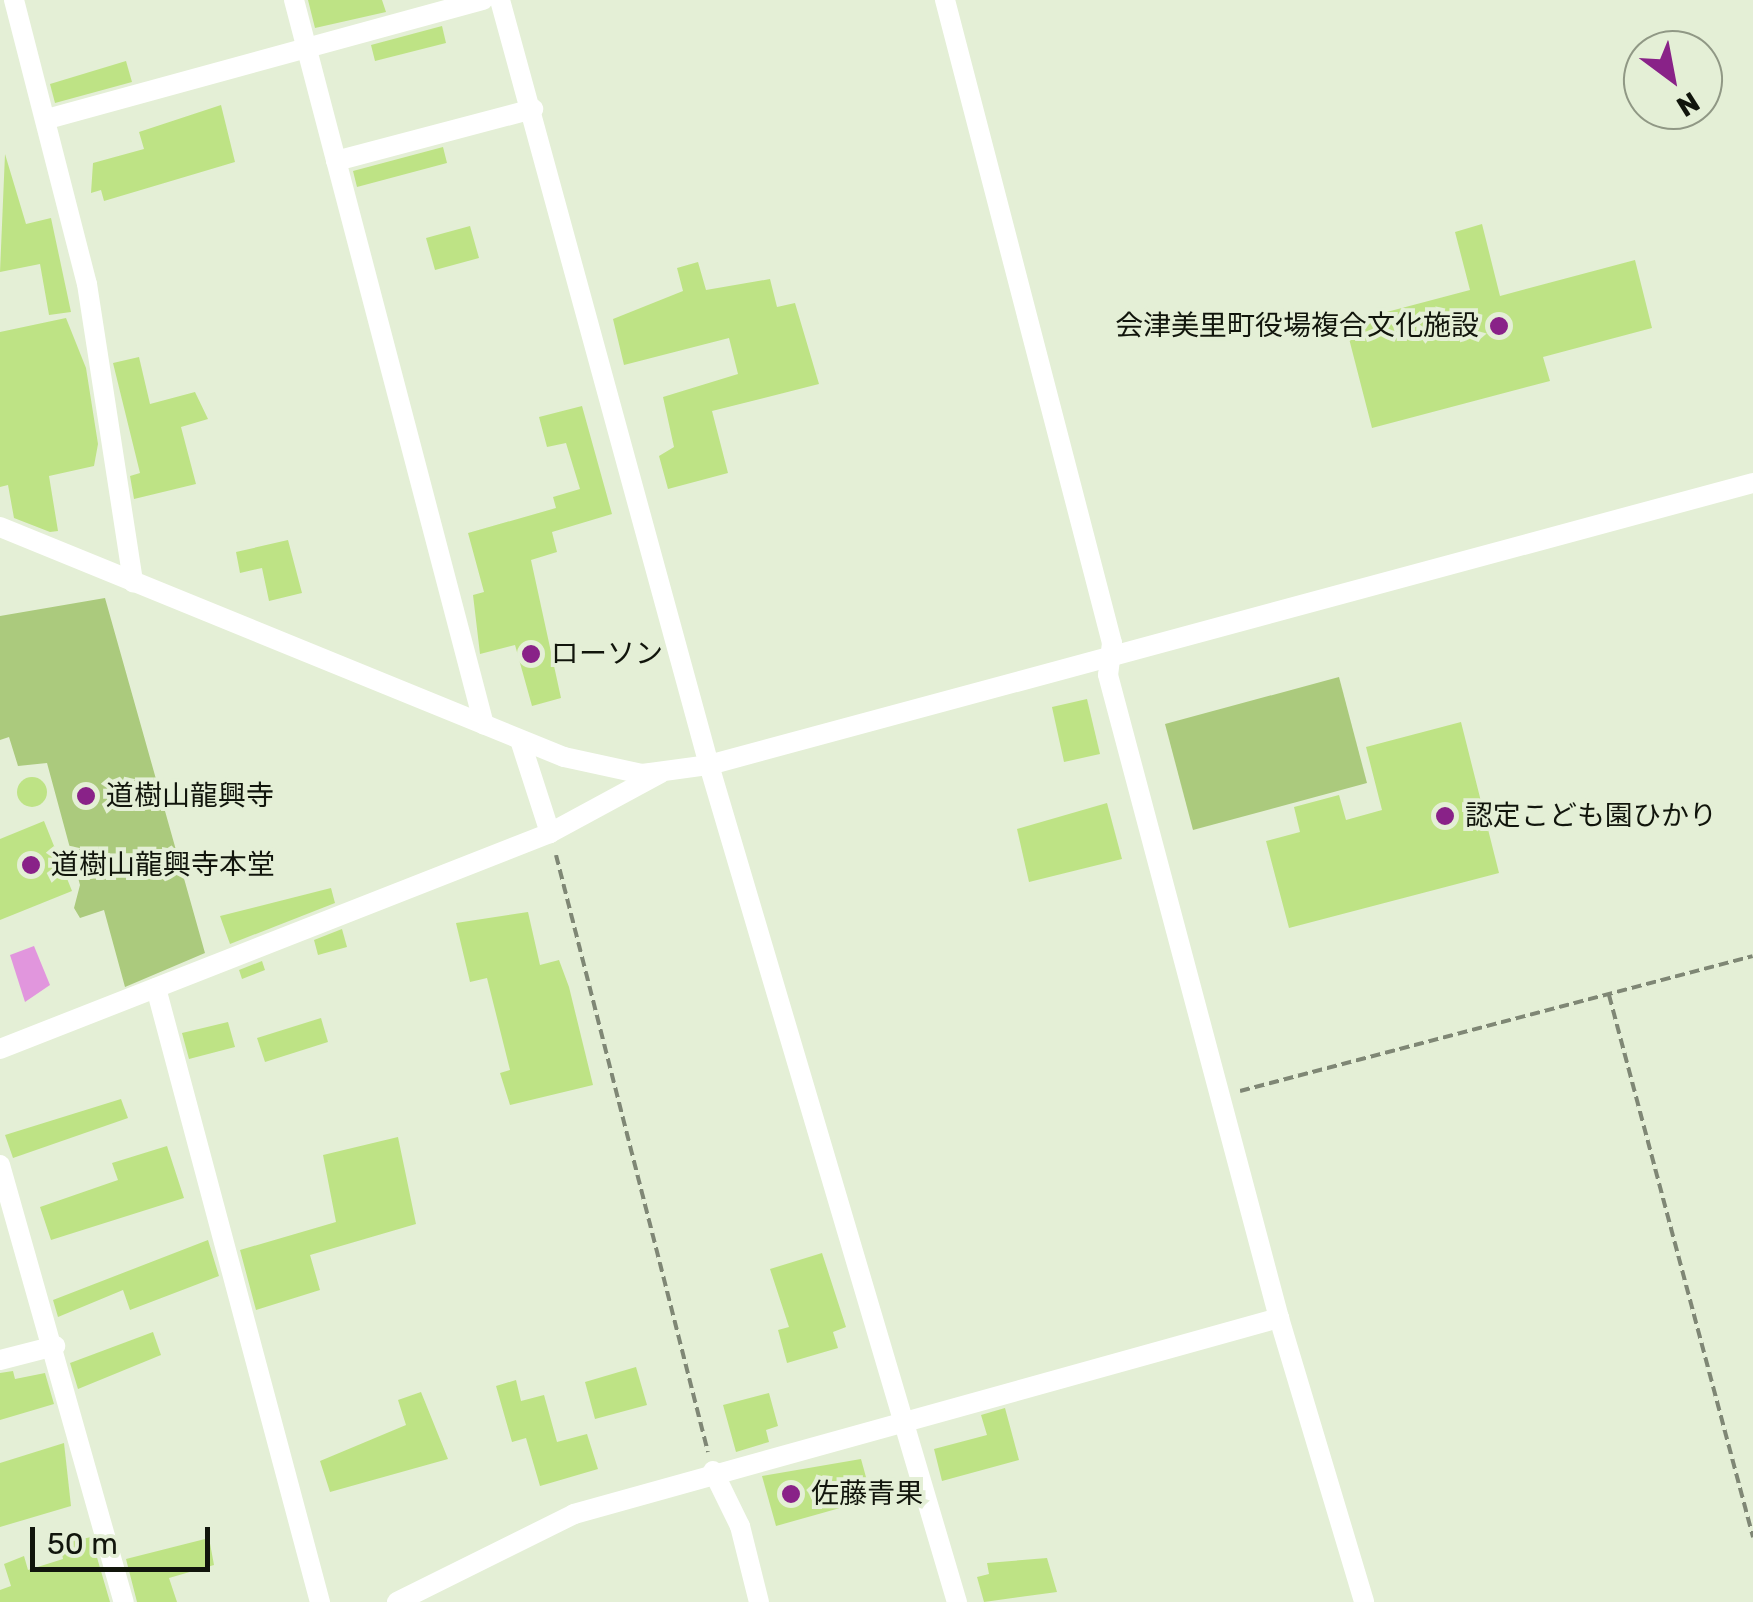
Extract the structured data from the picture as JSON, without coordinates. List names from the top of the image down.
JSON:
{
  "places": [
    "会津美里町役場複合文化施設",
    "ローソン",
    "道樹山龍興寺",
    "認定こども園ひかり",
    "道樹山龍興寺本堂",
    "佐藤青果"
  ],
  "scale_bar": "50 m",
  "north": "bottom right"
}
